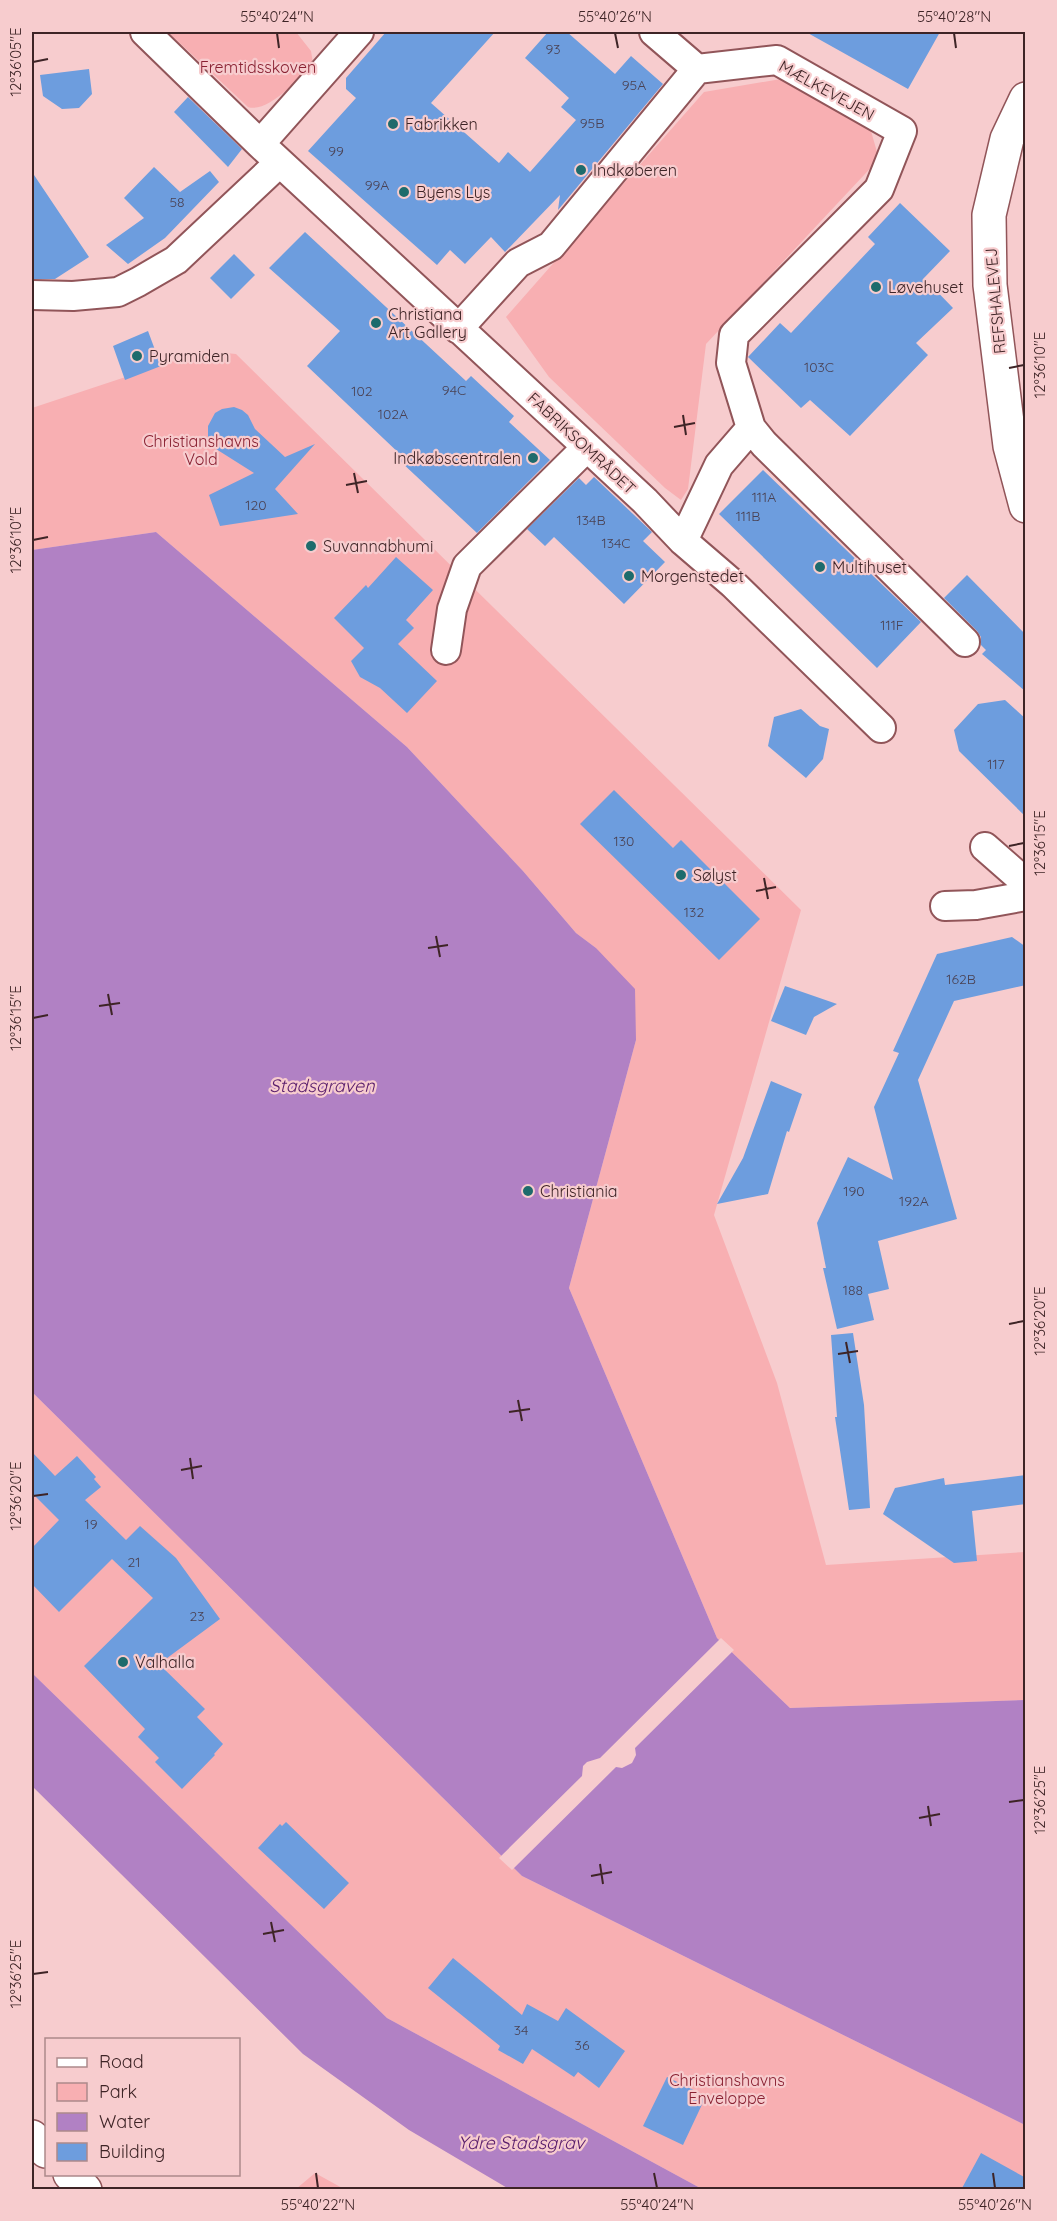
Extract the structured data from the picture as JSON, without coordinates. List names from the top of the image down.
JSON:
{
  "streets": {
    "street": ["MÆLKEVEJEN", "REFSHALEVEJ", "FABRIKSOMRÅDET"]
  },
  "water": ["Stadsgraven", "Ydre Stadsgrav"],
  "parks": ["Fremtidsskoven", "Christianshavns Vold", "Christianshavns Enveloppe"],
  "places": [
    "Fabrikken",
    "Indkøberen",
    "Byens Lys",
    "Løvehuset",
    "Christiana Art Gallery",
    "Pyramiden",
    "Indkøbscentralen",
    "Suvannabhumi",
    "Multihuset",
    "Morgenstedet",
    "Sølyst",
    "Christiania",
    "Valhalla"
  ],
  "house_numbers": [
    "93",
    "95A",
    "95B",
    "99",
    "99A",
    "58",
    "103C",
    "94C",
    "102",
    "102A",
    "111A",
    "120",
    "111B",
    "134B",
    "134C",
    "111F",
    "117",
    "130",
    "132",
    "162B",
    "190",
    "192A",
    "188",
    "19",
    "21",
    "23",
    "34",
    "36"
  ],
  "legend": [
    "Road",
    "Park",
    "Water",
    "Building"
  ],
  "coordinates": [
    "55°40'24\"N",
    "55°40'26\"N",
    "55°40'28\"N",
    "12°36'05\"E",
    "12°36'10\"E",
    "12°36'15\"E",
    "12°36'20\"E",
    "12°36'25\"E",
    "55°40'22\"N"
  ]
}
